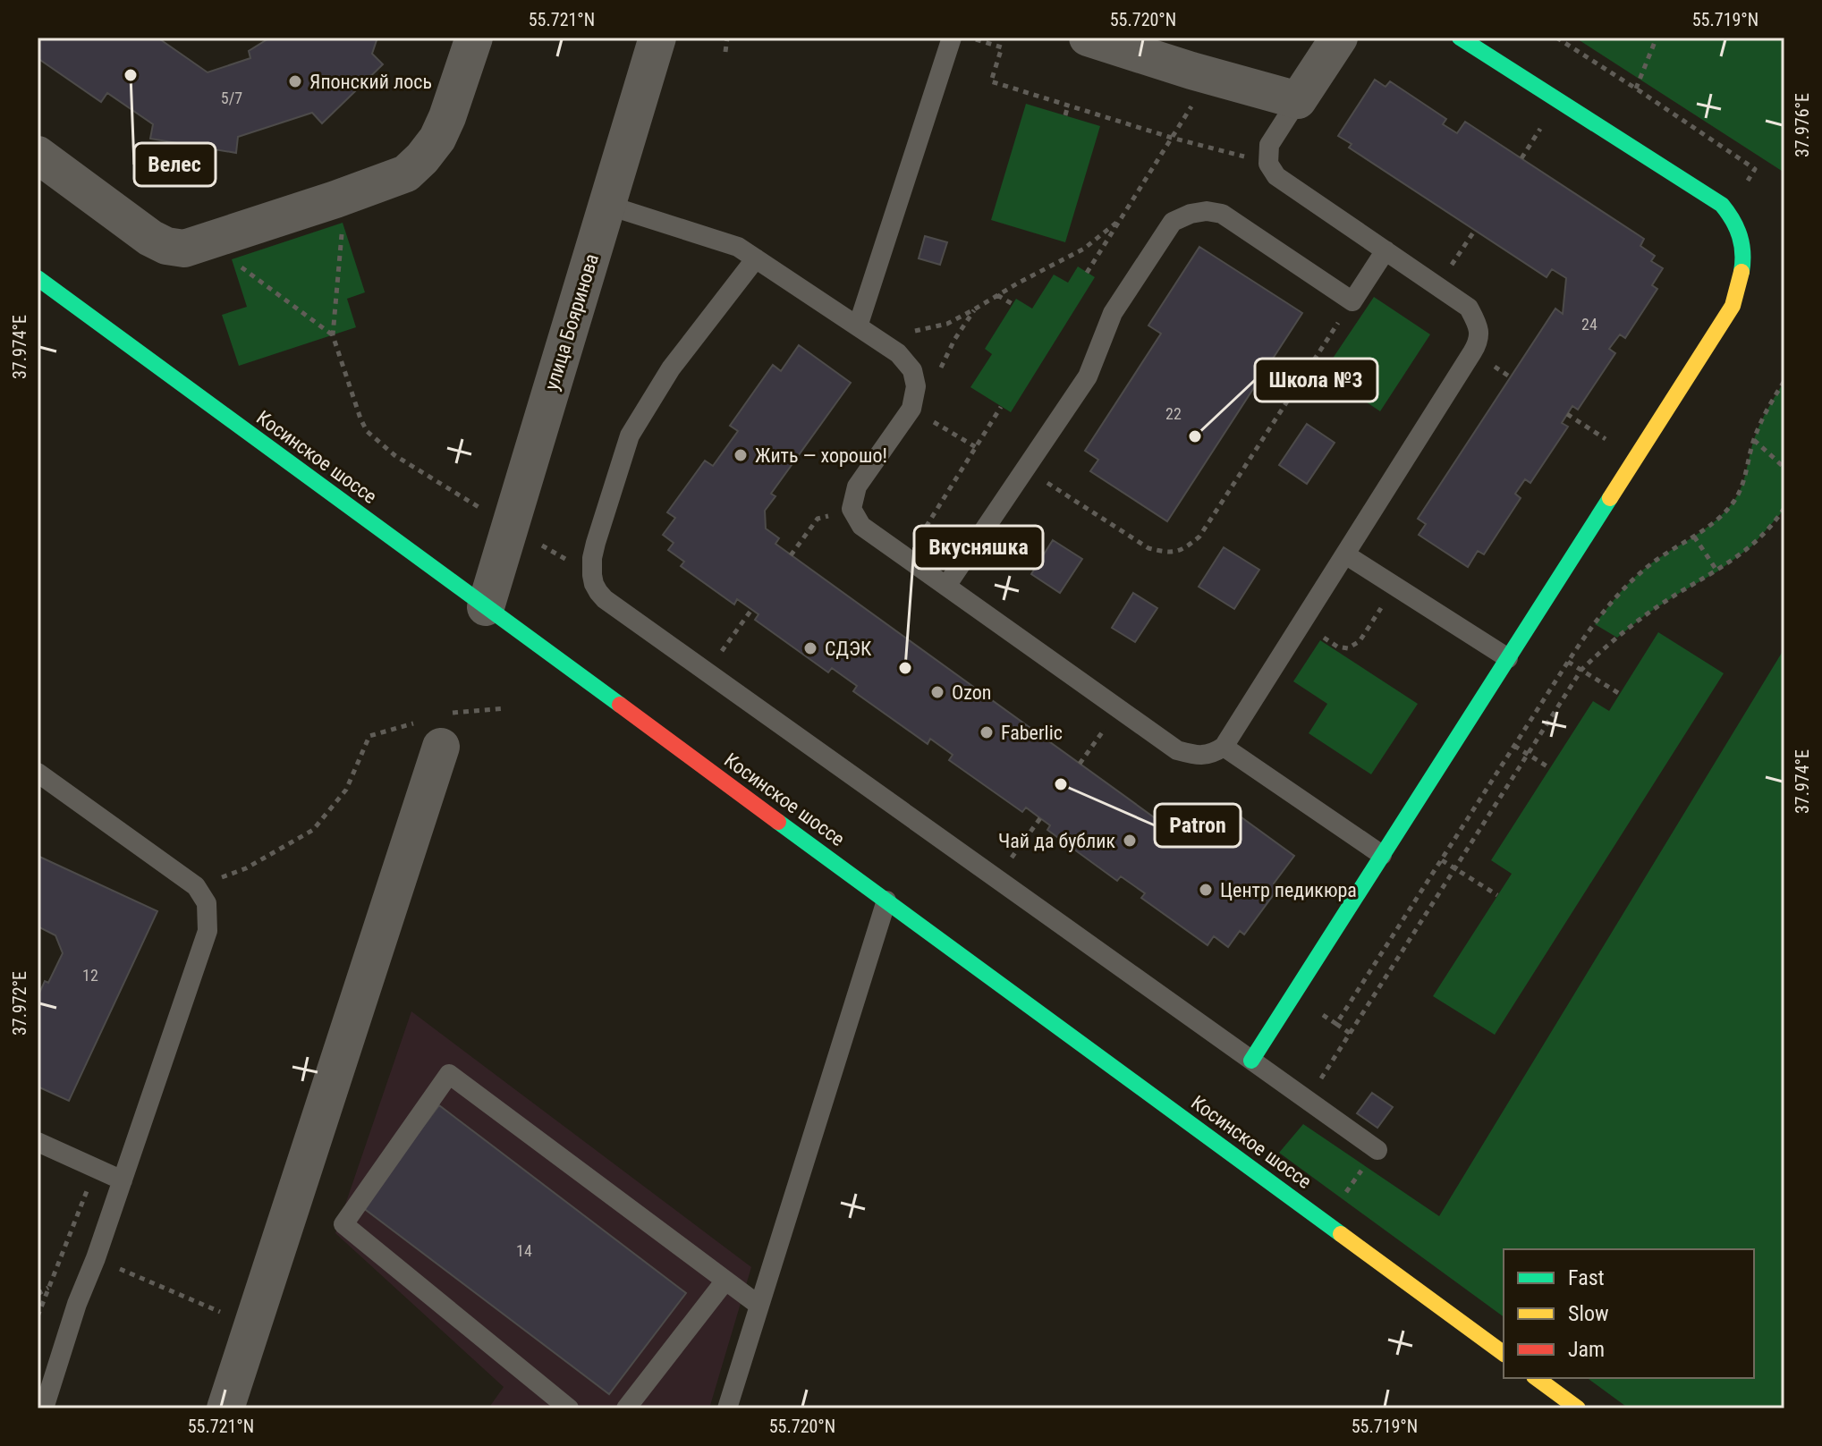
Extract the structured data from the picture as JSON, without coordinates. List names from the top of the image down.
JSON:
{
  "streets": {
    "main road": ["Косинское шоссе"],
    "street": ["улица Бояринова"]
  },
  "crossings": [
    ["улица Бояринова", "Косинское шоссе"]
  ],
  "places": [
    "Велес",
    "Японский лось",
    "Школа №3",
    "Жить — хорошо!",
    "СДЭК",
    "Вкусняшка",
    "Ozon",
    "Faberlic",
    "Patron",
    "Чай да бублик",
    "Центр педикюра"
  ],
  "house_numbers": [
    "5/7",
    "24",
    "22",
    "12",
    "14"
  ],
  "legend": ["Fast", "Slow", "Jam"],
  "coordinates": [
    "55.721°N",
    "55.720°N",
    "55.719°N",
    "37.976°E",
    "37.974°E",
    "37.972°E"
  ]
}
